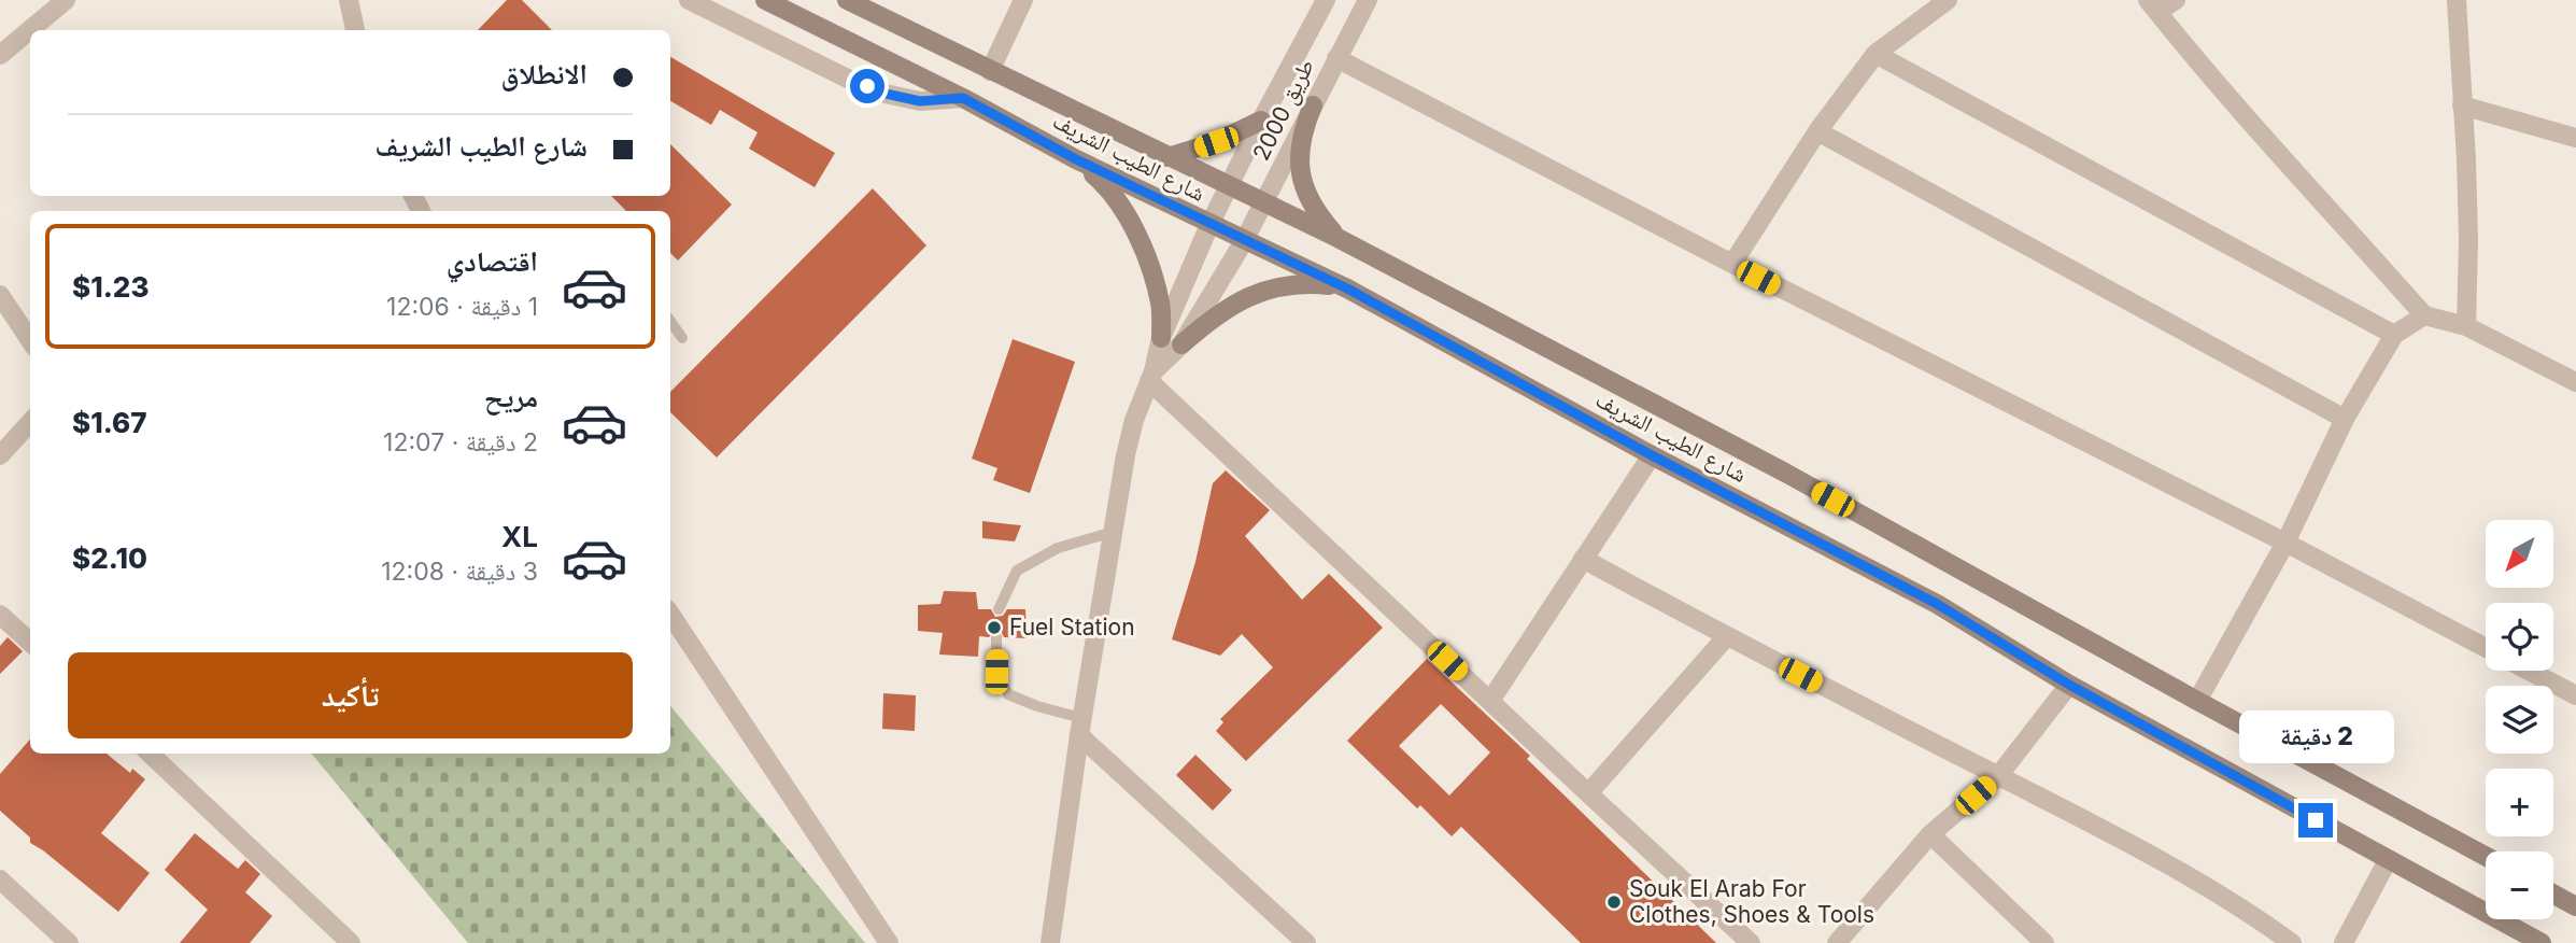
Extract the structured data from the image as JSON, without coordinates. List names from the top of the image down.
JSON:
{
  "streets": {
    "main road": ["شارع الطيب الشريف"],
    "street": ["طريق 2000"]
  },
  "crossings": [
    ["طريق 2000", "شارع الطيب الشريف"]
  ],
  "places": ["Fuel Station", "Souk El Arab For Clothes, Shoes & Tools"],
  "north": "bottom left",
  "page": {
    "banner": ["الانطلاق", "شارع الطيب الشريف"],
    "list": [
      {
        "name": "اقتصادي",
        "note": "1 دقيقة · 12:06",
        "value": "$1.23"
      },
      {
        "name": "مريح",
        "note": "2 دقيقة · 12:07",
        "value": "$1.67"
      },
      {
        "name": "XL",
        "note": "3 دقيقة · 12:08",
        "value": "$2.10"
      }
    ],
    "map_buttons": ["+", "−"],
    "buttons": "تأكيد",
    "bubble": "2 دقيقة"
  }
}
